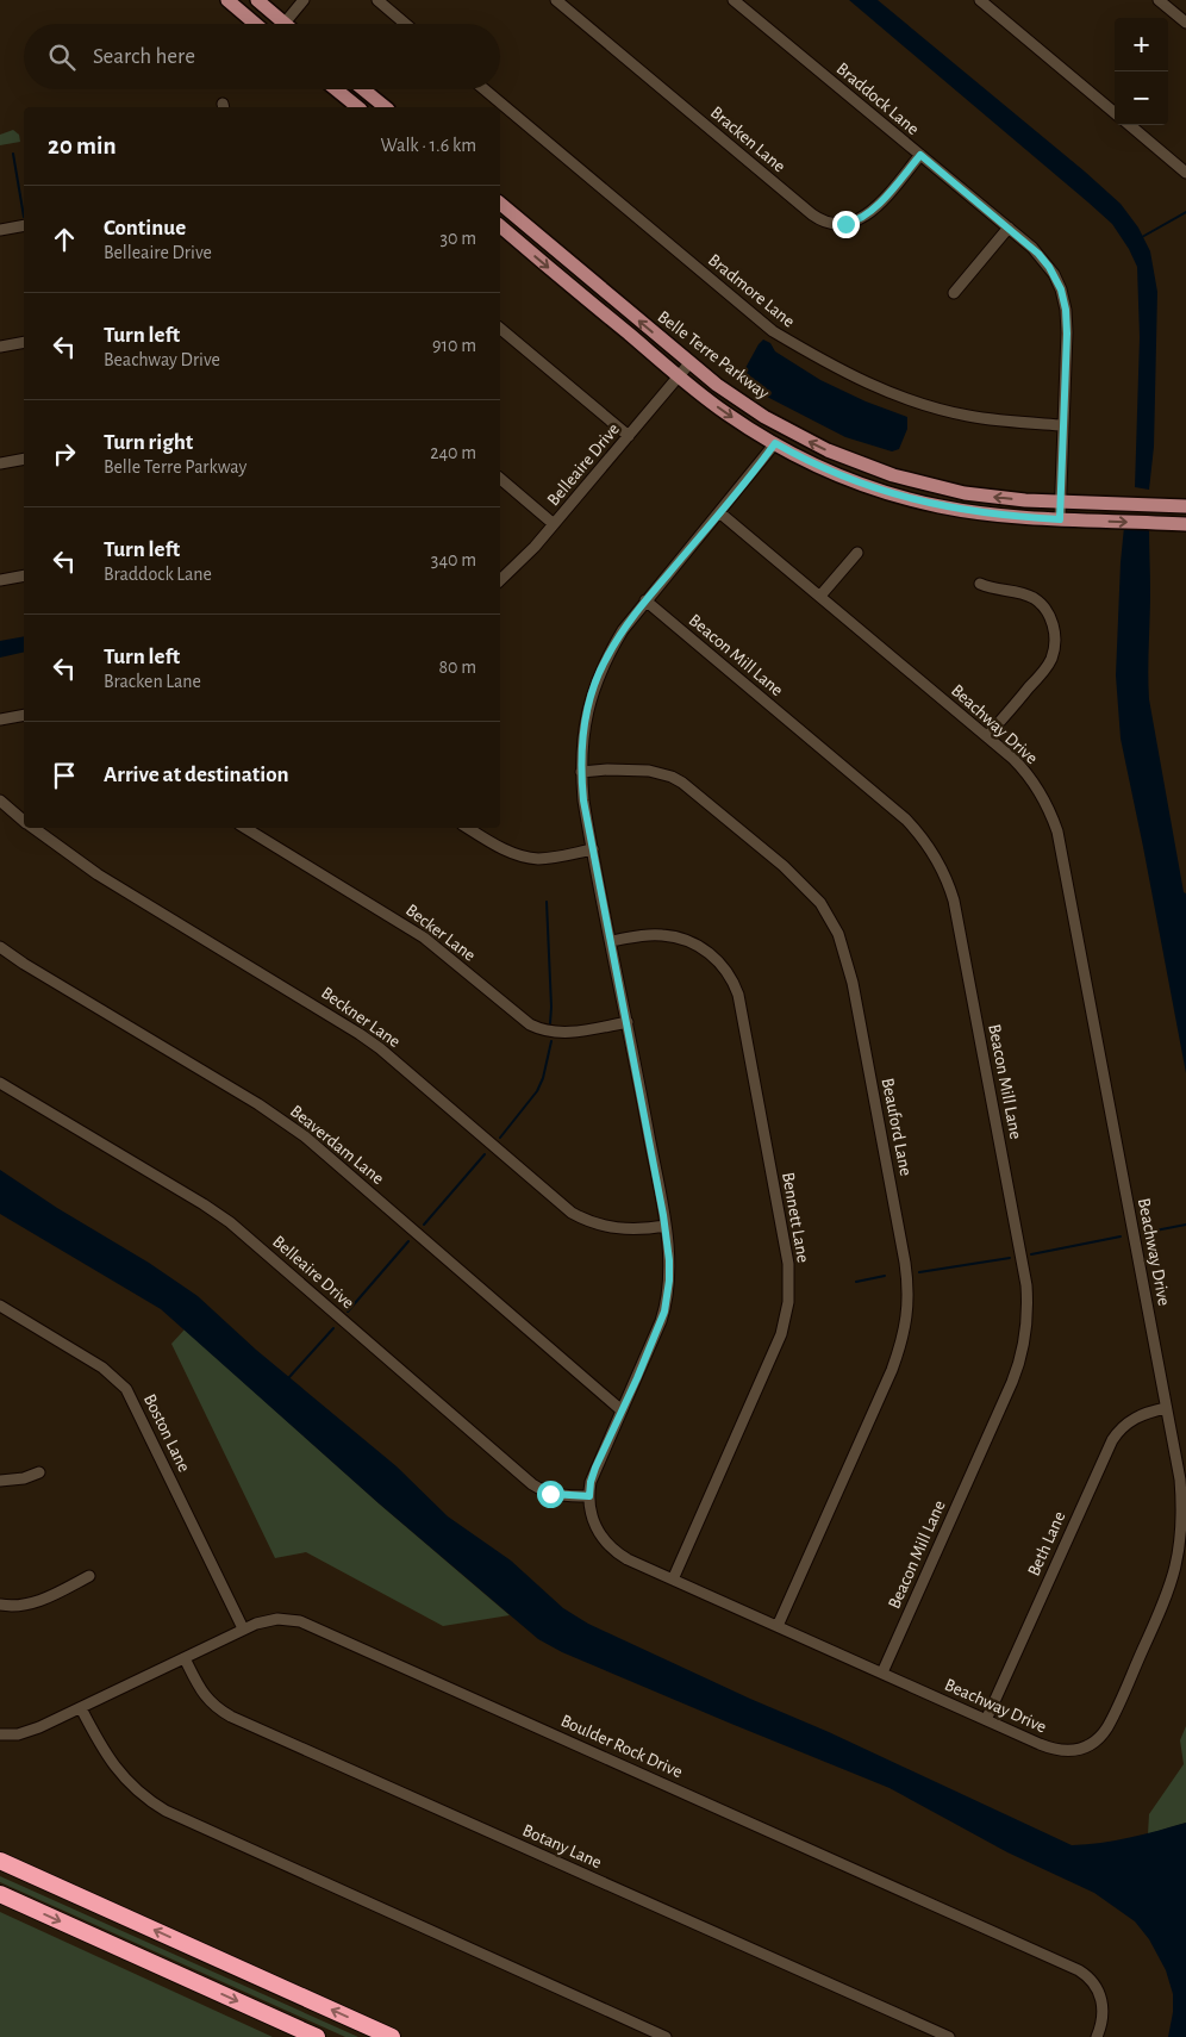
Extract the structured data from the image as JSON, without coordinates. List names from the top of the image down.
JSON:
{
  "streets": {
    "main road": ["Belle Terre Parkway"],
    "street": [
      "Braddock Lane",
      "Bracken Lane",
      "Bradmore Lane",
      "Belleaire Drive",
      "Beacon Mill Lane",
      "Beachway Drive",
      "Becker Lane",
      "Beckner Lane",
      "Beauford Lane",
      "Beaverdam Lane",
      "Bennett Lane",
      "Boston Lane",
      "Beth Lane",
      "Boulder Rock Drive",
      "Botany Lane"
    ]
  },
  "crossings": [
    ["Braddock Lane", "Bracken Lane"],
    ["Braddock Lane", "Bradmore Lane"],
    ["Braddock Lane", "Belle Terre Parkway"],
    ["Belle Terre Parkway", "Belleaire Drive"],
    ["Belle Terre Parkway", "Beachway Drive"],
    ["Belleaire Drive", "Beachway Drive"],
    ["Beacon Mill Lane", "Beachway Drive"],
    ["Beachway Drive", "Becker Lane"],
    ["Beachway Drive", "Beckner Lane"],
    ["Beachway Drive", "Beauford Lane"],
    ["Beachway Drive", "Beaverdam Lane"],
    ["Beachway Drive", "Bennett Lane"],
    ["Beachway Drive", "Beth Lane"],
    ["Boston Lane", "Boulder Rock Drive"],
    ["Boulder Rock Drive", "Botany Lane"]
  ],
  "page": {
    "map_buttons": ["+", "−"],
    "search": "Search here",
    "heading": ["20 min", "Walk · 1.6 km"],
    "list": [
      ["Continue", "Belleaire Drive", "30 m"],
      ["Turn left", "Beachway Drive", "910 m"],
      ["Turn right", "Belle Terre Parkway", "240 m"],
      ["Turn left", "Braddock Lane", "340 m"],
      ["Turn left", "Bracken Lane", "80 m"],
      "Arrive at destination"
    ]
  }
}
